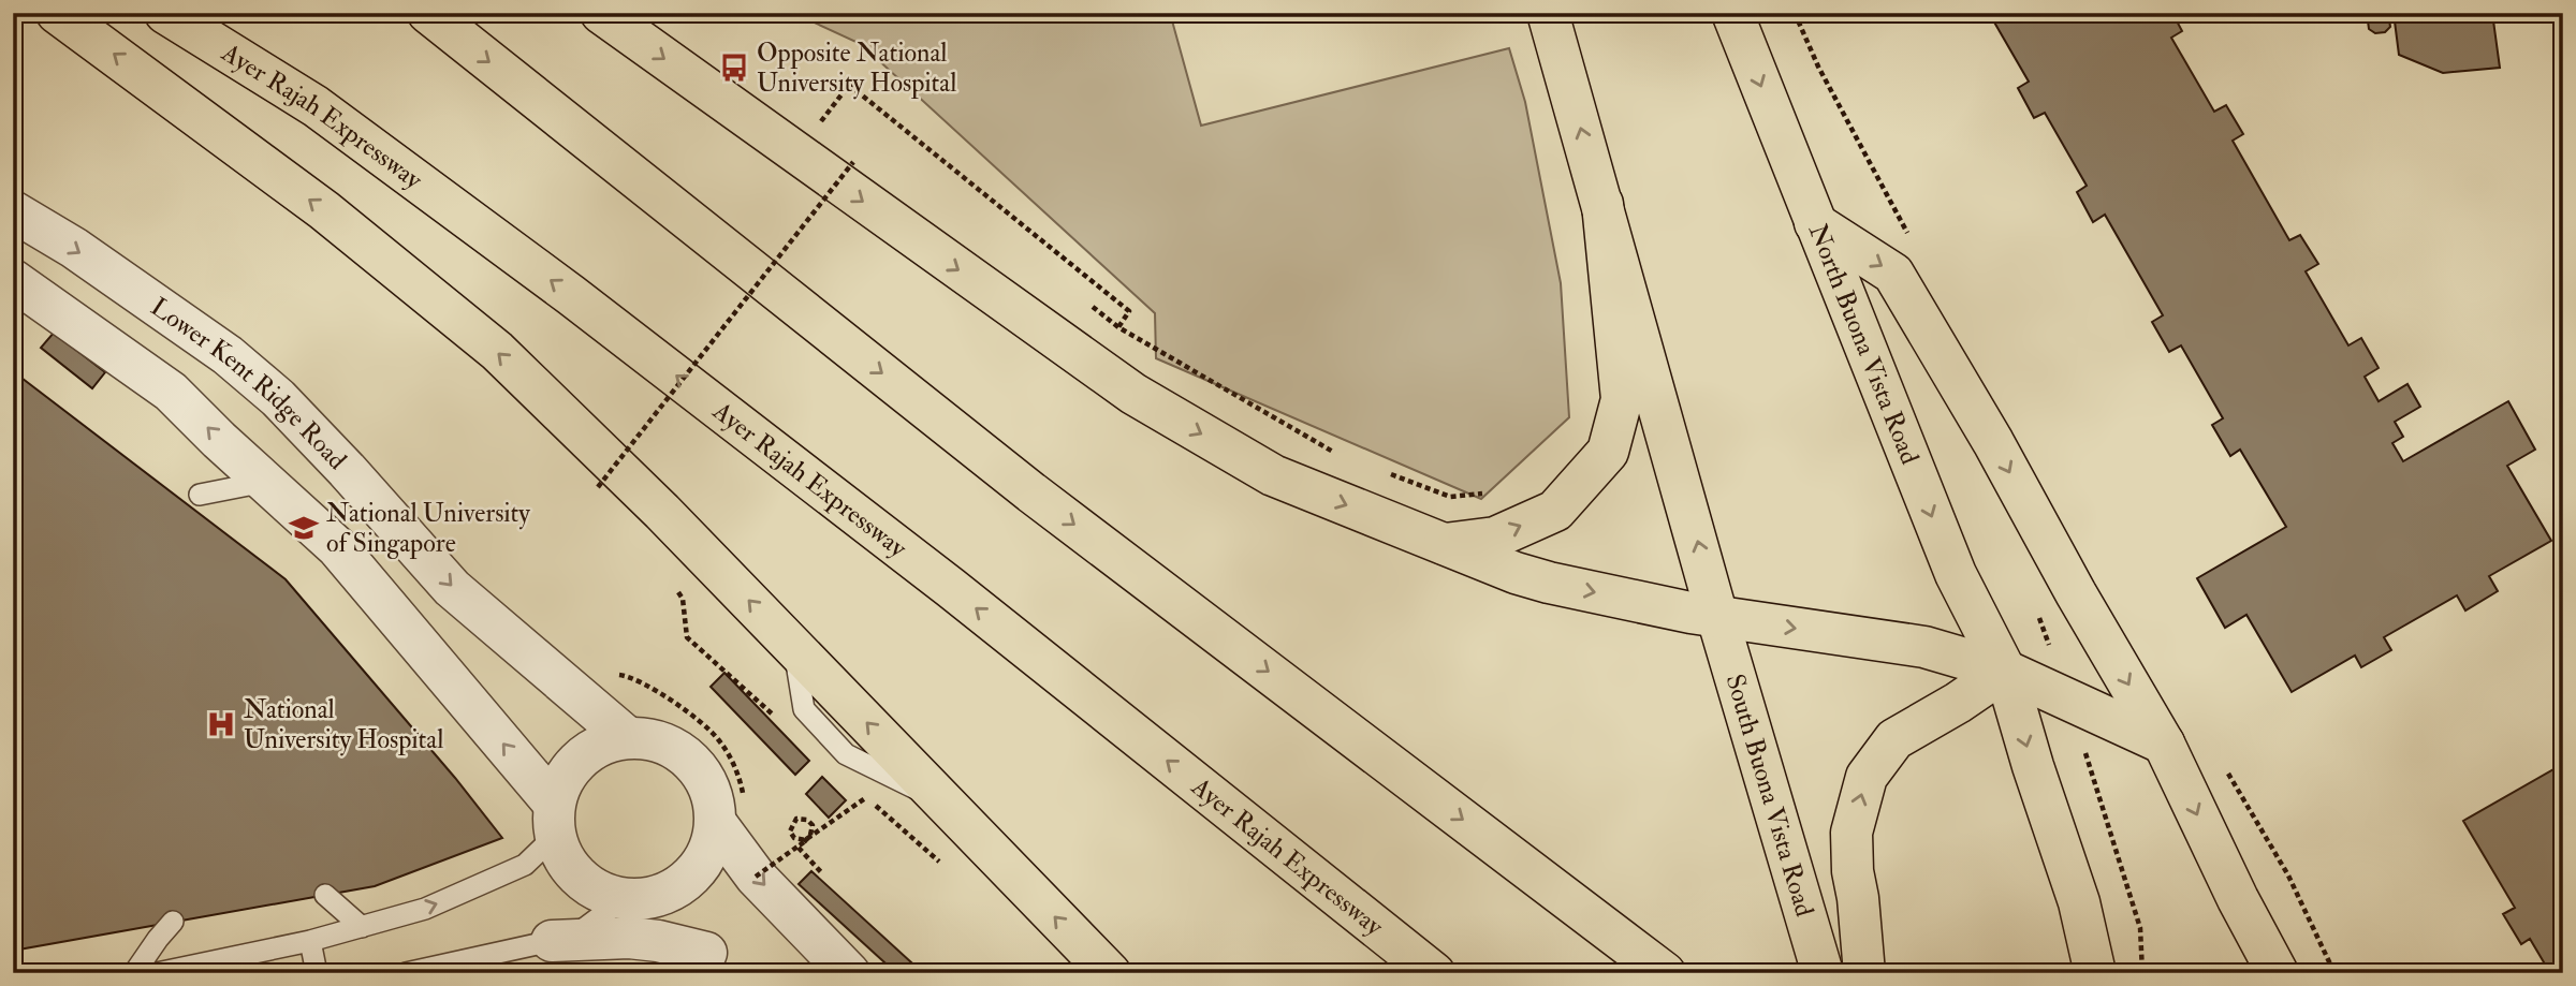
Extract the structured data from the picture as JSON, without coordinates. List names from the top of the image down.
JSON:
{
  "streets": {
    "main road": ["Ayer Rajah Expressway", "North Buona Vista Road", "South Buona Vista Road"],
    "street": ["Lower Kent Ridge Road"]
  },
  "places": {
    "bus stop": ["Opposite National University Hospital"],
    "school or university": ["National University of Singapore"],
    "hospital": ["National University Hospital"]
  }
}
